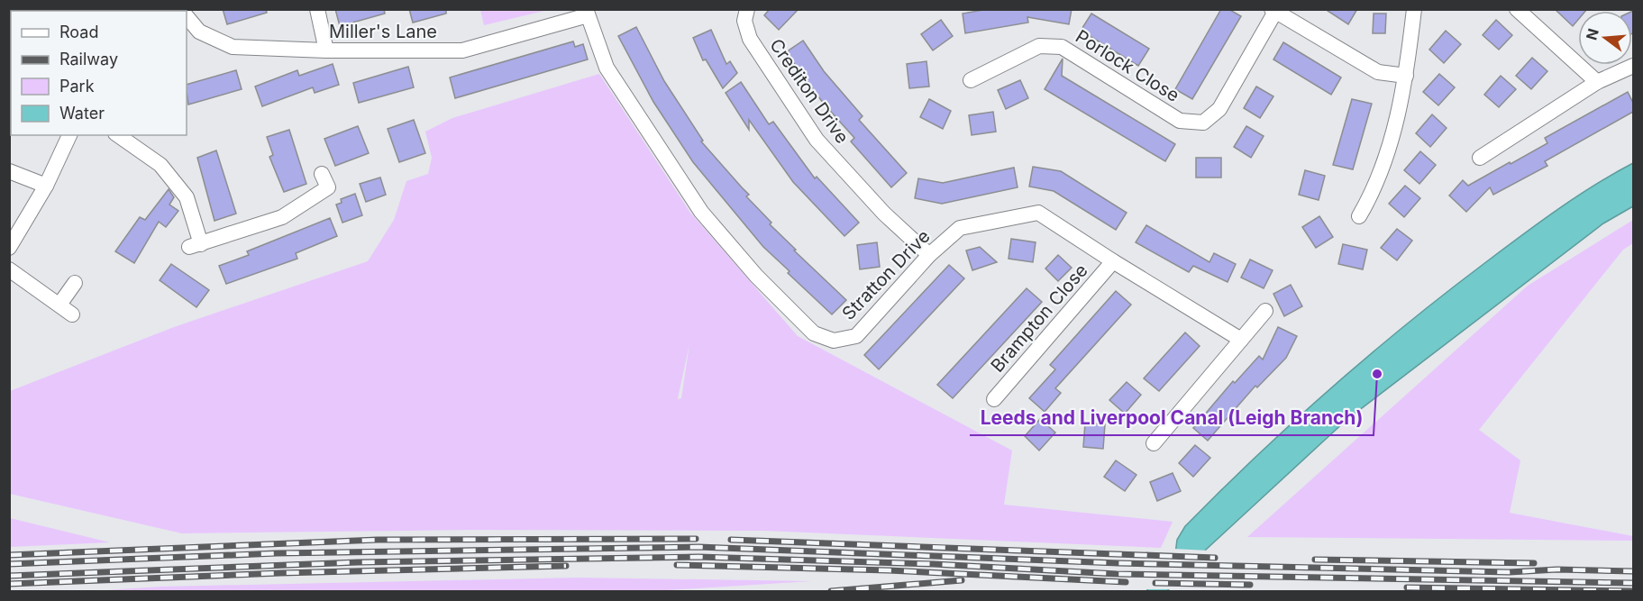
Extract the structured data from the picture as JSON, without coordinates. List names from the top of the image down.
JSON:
{
  "streets": {
    "street": [
      "Miller's Lane",
      "Porlock Close",
      "Crediton Drive",
      "Stratton Drive",
      "Brampton Close"
    ]
  },
  "crossings": [
    ["Miller's Lane", "Stratton Drive"],
    ["Crediton Drive", "Stratton Drive"],
    ["Stratton Drive", "Brampton Close"]
  ],
  "places": ["Leeds and Liverpool Canal (Leigh Branch)"],
  "legend": [
    "Road",
    "Railway",
    "Park",
    "Water"
  ],
  "north": "left"
}
